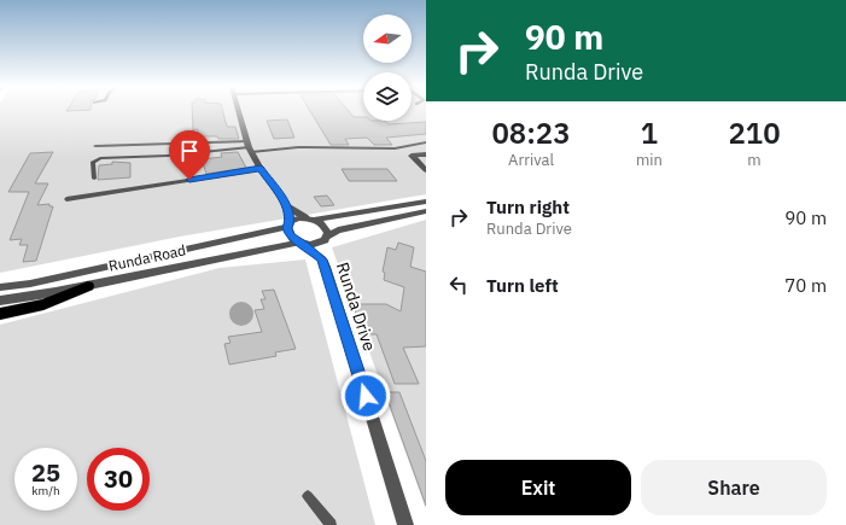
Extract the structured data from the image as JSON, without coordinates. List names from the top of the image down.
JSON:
{
  "streets": {
    "street": ["Runda Road", "Runda Drive"]
  },
  "crossings": [
    ["Runda Road", "Runda Drive"]
  ],
  "north": "left",
  "page": {
    "turn": ["90 m", "Runda Drive"],
    "eta": [
      "08:23",
      "Arrival",
      "1",
      "min",
      "210",
      "m"
    ],
    "list": [
      {
        "name": "Turn right",
        "note": "Runda Drive",
        "value": "90 m"
      },
      {
        "name": "Turn left",
        "value": "70 m"
      }
    ],
    "speed": "25 km/h",
    "limit": "30",
    "buttons": ["Exit", "Share"]
  }
}
